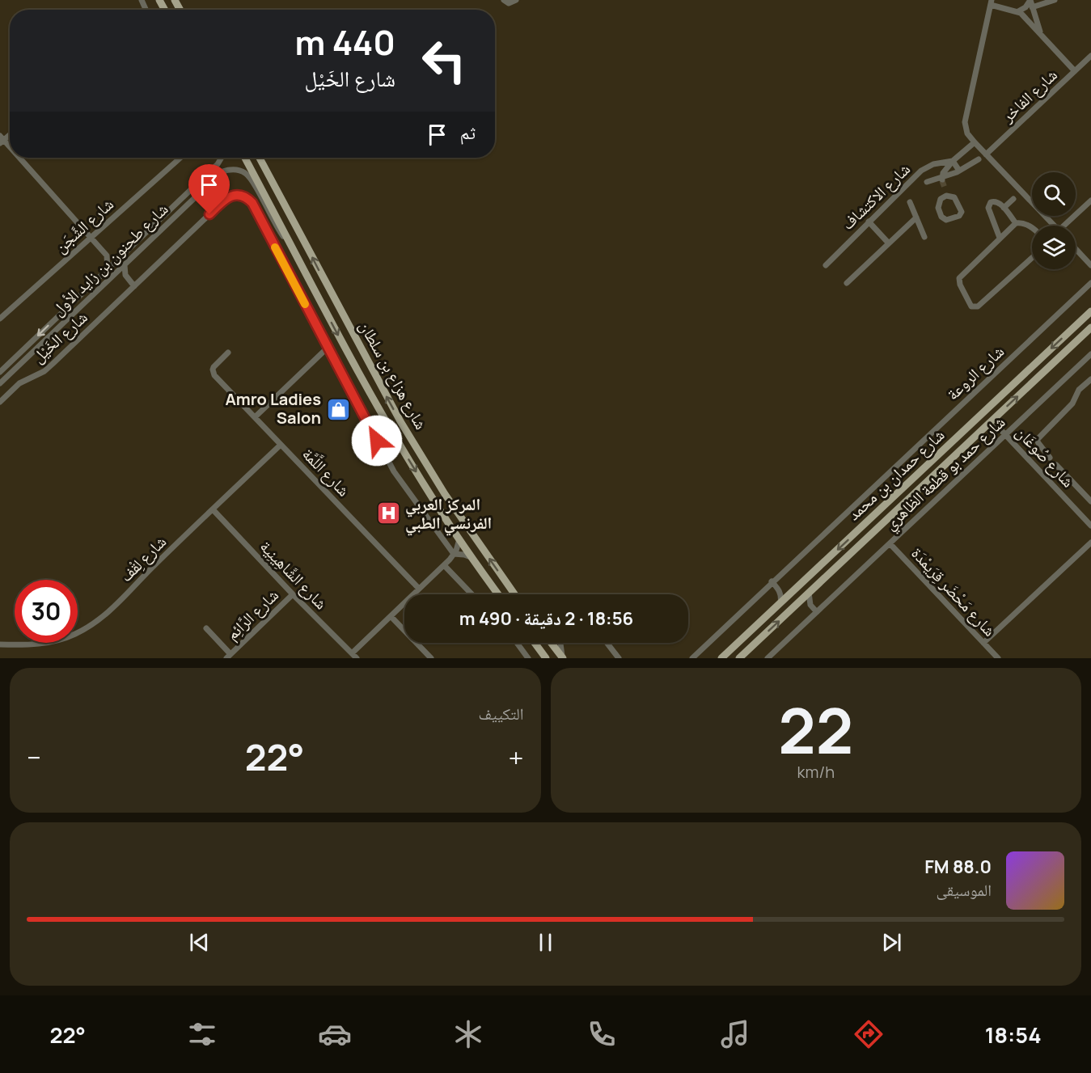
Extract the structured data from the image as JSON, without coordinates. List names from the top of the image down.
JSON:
{
  "streets": {
    "main road": ["شارع هزاع بن سلطان", "شارع حمدان بن محمد"],
    "street": [
      "شارع الفاخر",
      "شارع الاكتشاف",
      "شارع الشَّجَن",
      "شارع طحنون بن زايد الأول",
      "شارع الخَيْل",
      "شارع الروعة",
      "شارع صُوغَان",
      "شارع اللَّمَّة",
      "شارع حمد بو قطعة الظاهري",
      "شارع لِقْف",
      "شارع الشَّاهِينِية",
      "شارع مَحْضَر قِرَيمْدَة",
      "شارع الرَّائِم"
    ]
  },
  "crossings": [
    ["شارع طحنون بن زايد الأول", "شارع هزاع بن سلطان"],
    ["شارع صُوغَان", "شارع حمد بو قطعة الظاهري"],
    ["شارع صُوغَان", "شارع حمدان بن محمد"],
    ["شارع اللَّمَّة", "شارع لِقْف"],
    ["شارع حمد بو قطعة الظاهري", "شارع مَحْضَر قِرَيمْدَة"],
    ["شارع لِقْف", "شارع الشَّاهِينِية"],
    ["شارع الشَّاهِينِية", "شارع الرَّائِم"]
  ],
  "places": {
    "shop": ["Amro Ladies Salon"],
    "hospital": ["المركز العربي الفرنسي الطبي"]
  },
  "page": {
    "turn": ["440 m", "شارع الخَيْل"],
    "then": "ثم",
    "limit": "30",
    "trip": "18:56 · 2 دقيقة · 490 m",
    "tile": [
      ["22", "km/h"],
      "التكييف"
    ],
    "heat": ["−", "22°", "+"],
    "song": ["88.0 FM", "الموسيقى"],
    "tabs": ["18:54", "22°"]
  }
}
